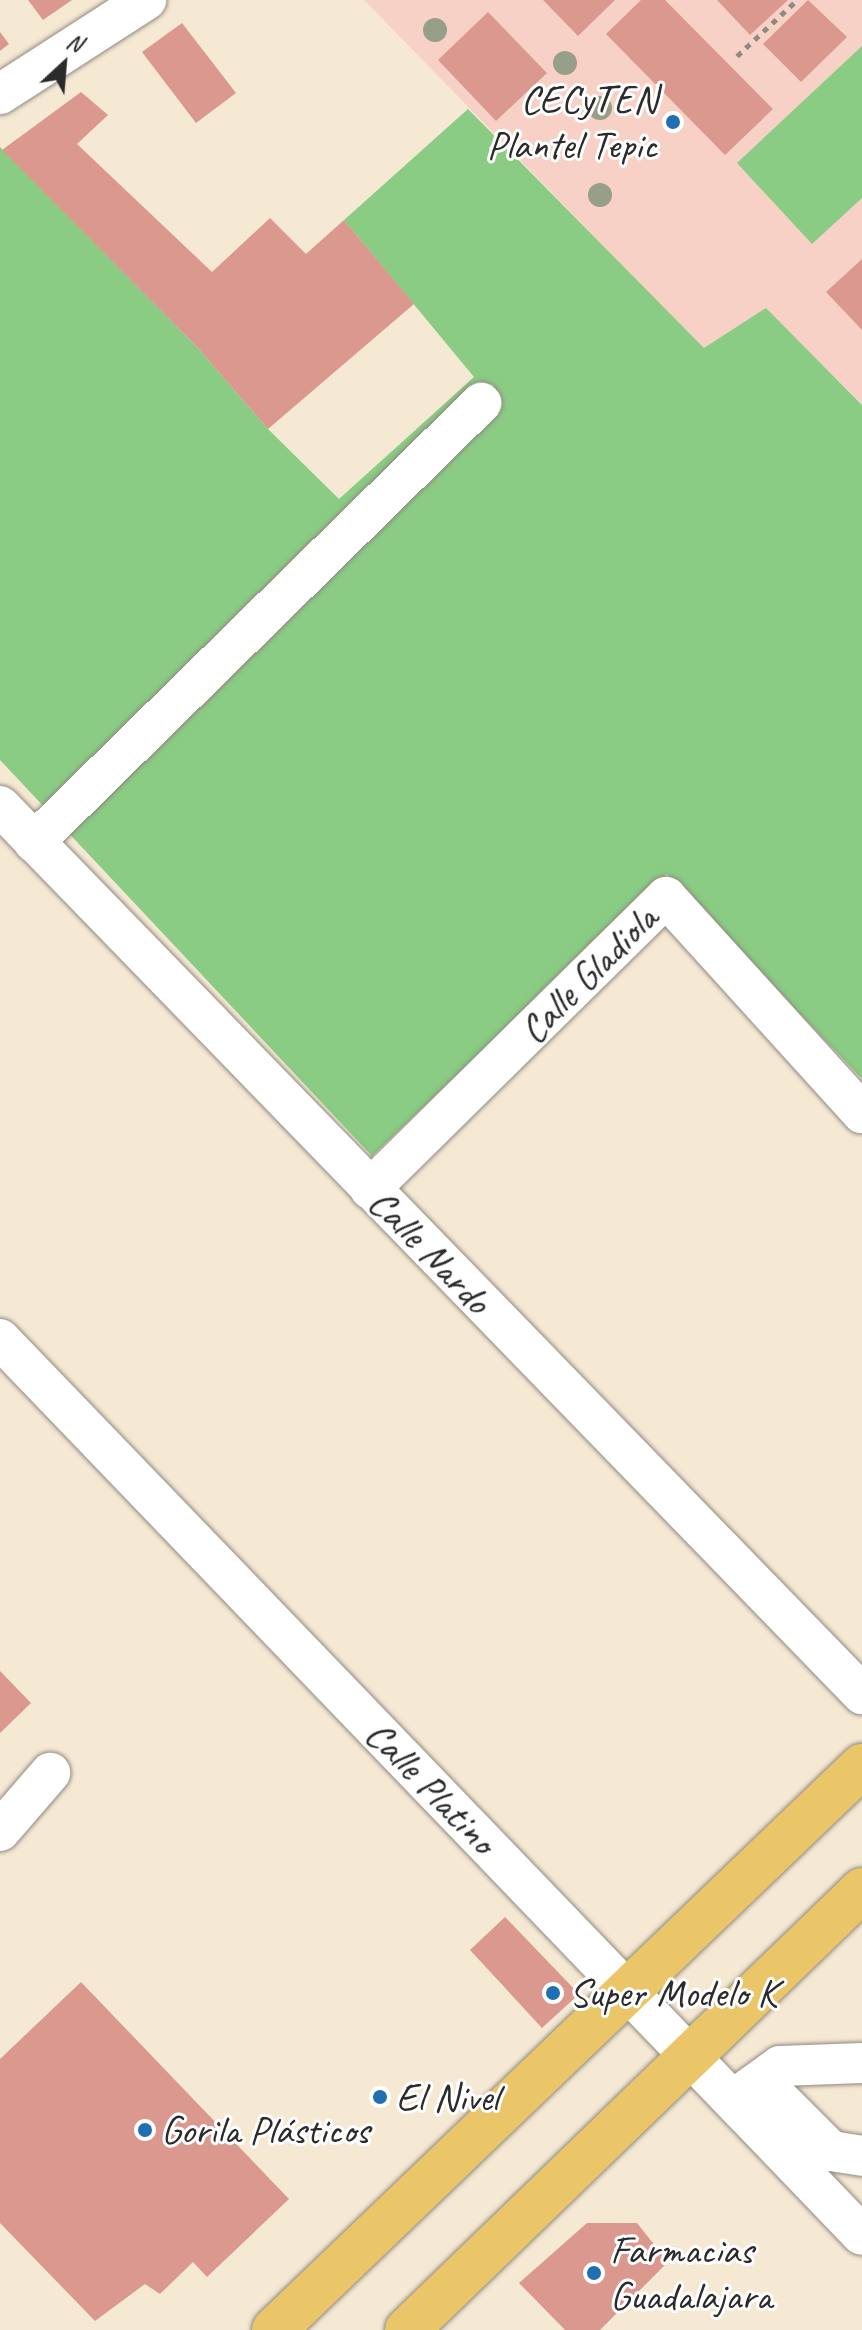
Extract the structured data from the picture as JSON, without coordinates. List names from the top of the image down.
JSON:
{
  "streets": {
    "street": ["Calle Gladiola", "Calle Nardo", "Calle Platino"]
  },
  "crossings": [
    ["Calle Gladiola", "Calle Nardo"]
  ],
  "places": [
    "CECyTEN Plantel Tepic",
    "Super Modelo K",
    "El Nivel",
    "Gorila Plásticos",
    "Farmacias Guadalajara"
  ],
  "north": "top right"
}
